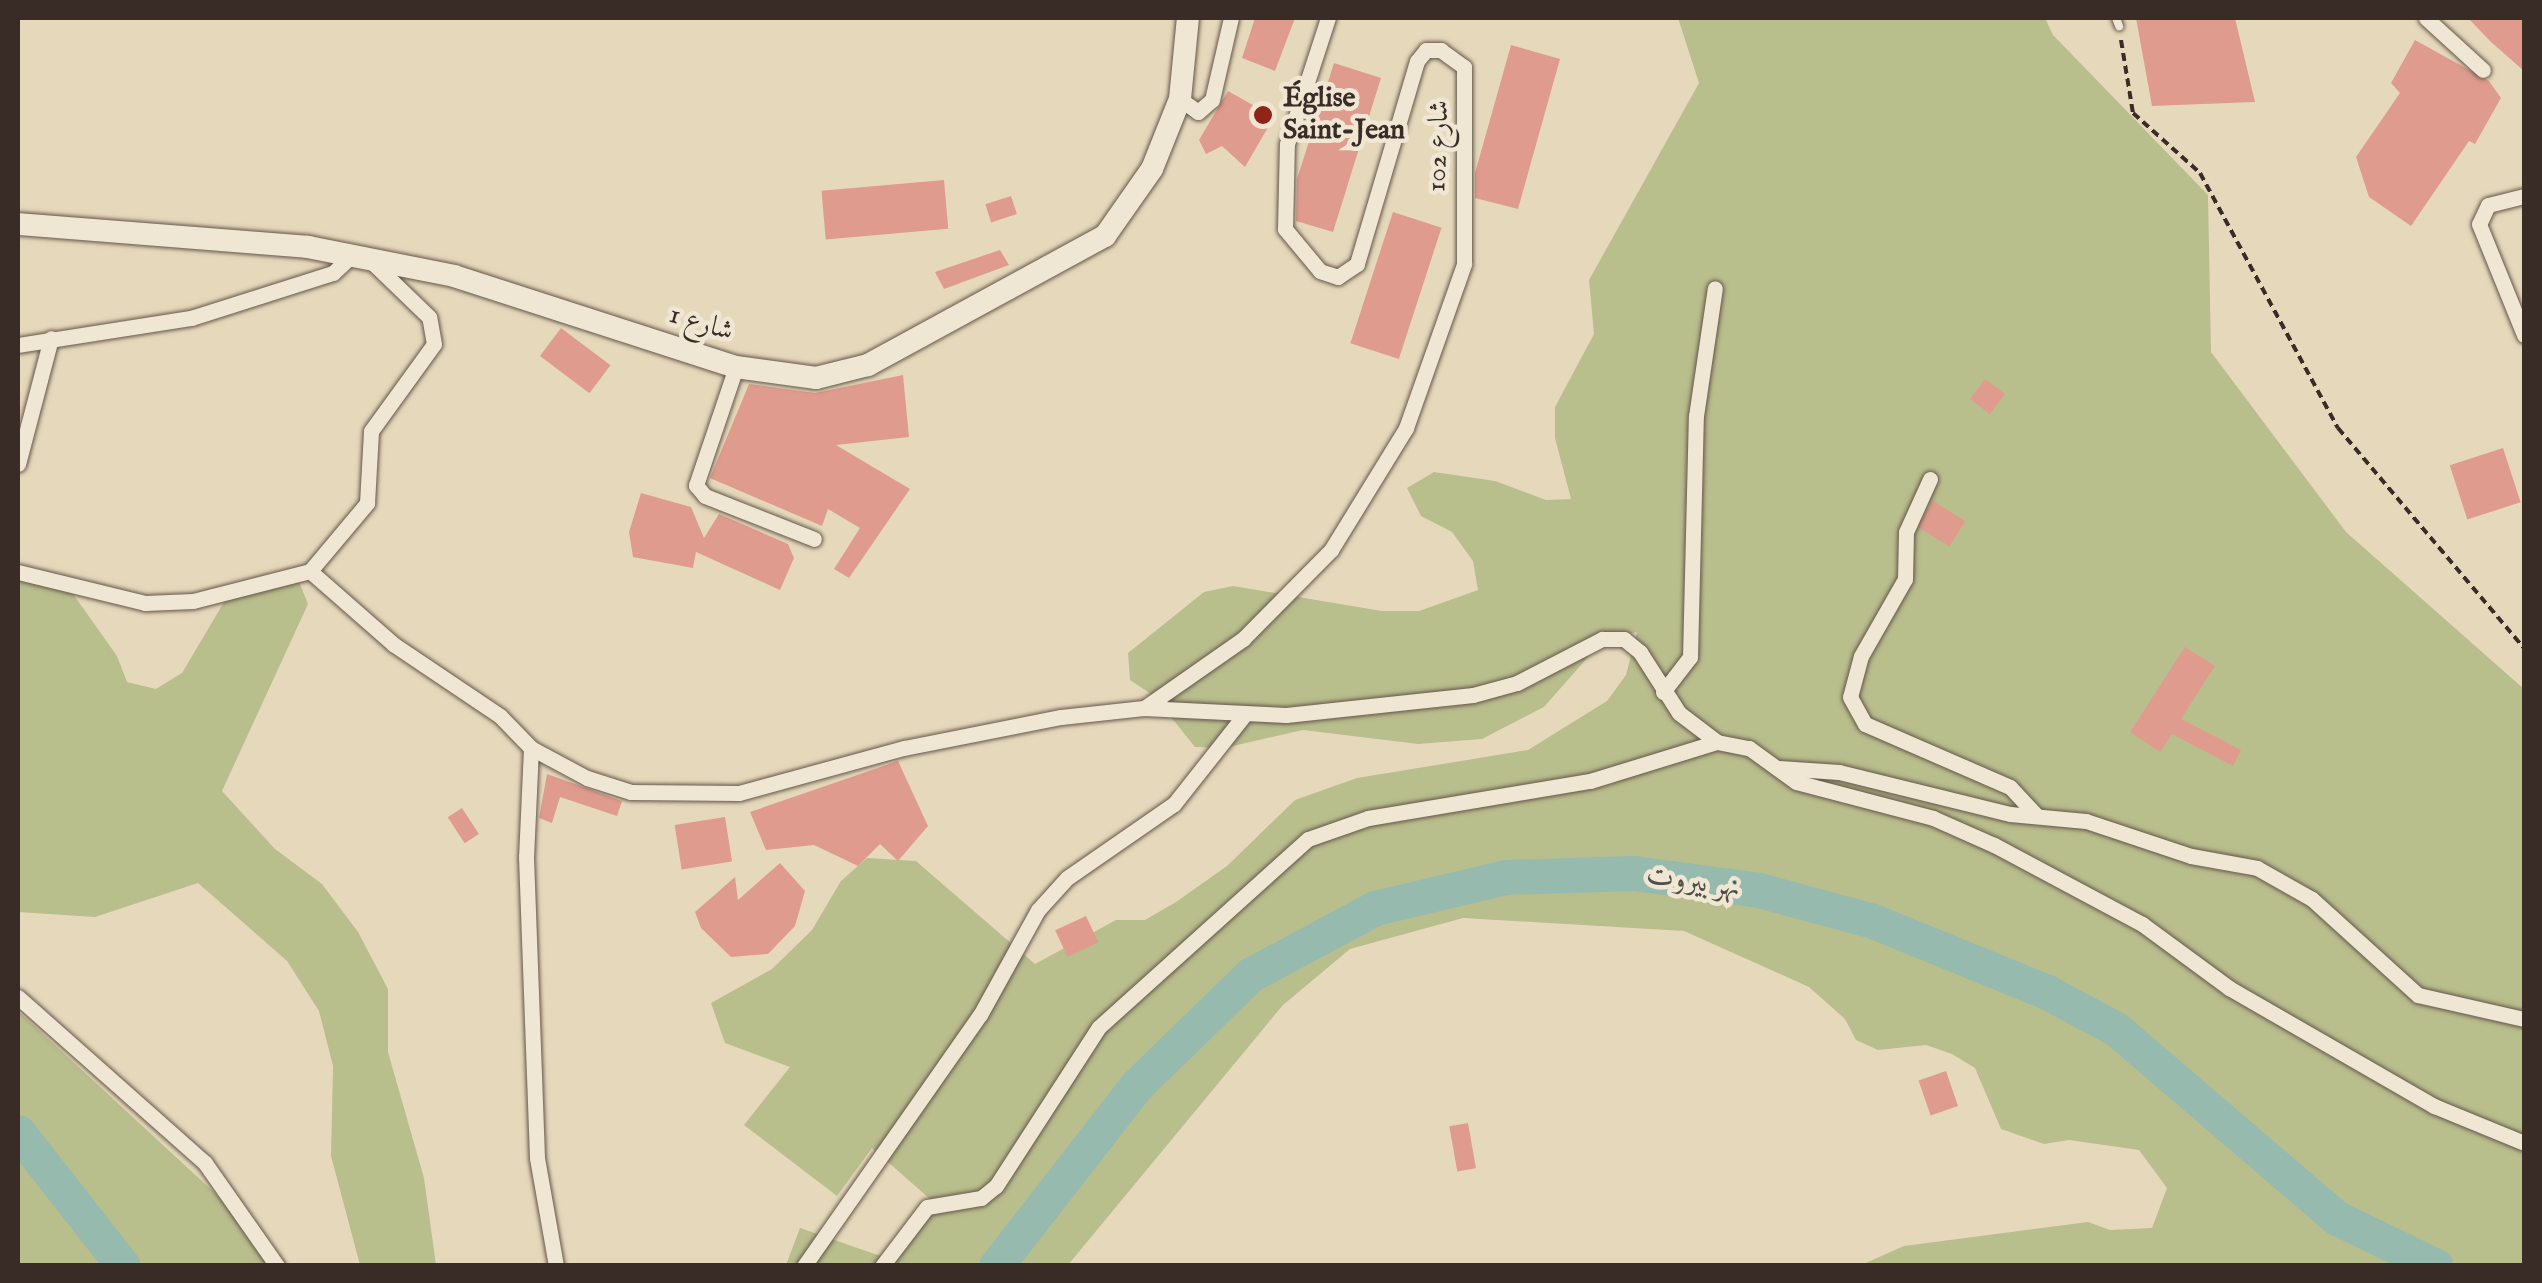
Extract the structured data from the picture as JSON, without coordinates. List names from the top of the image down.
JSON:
{
  "streets": {
    "street": ["شارع 102", "شارع 1"]
  },
  "water": ["نهر بيروت"],
  "places": ["Église Saint-Jean"]
}
